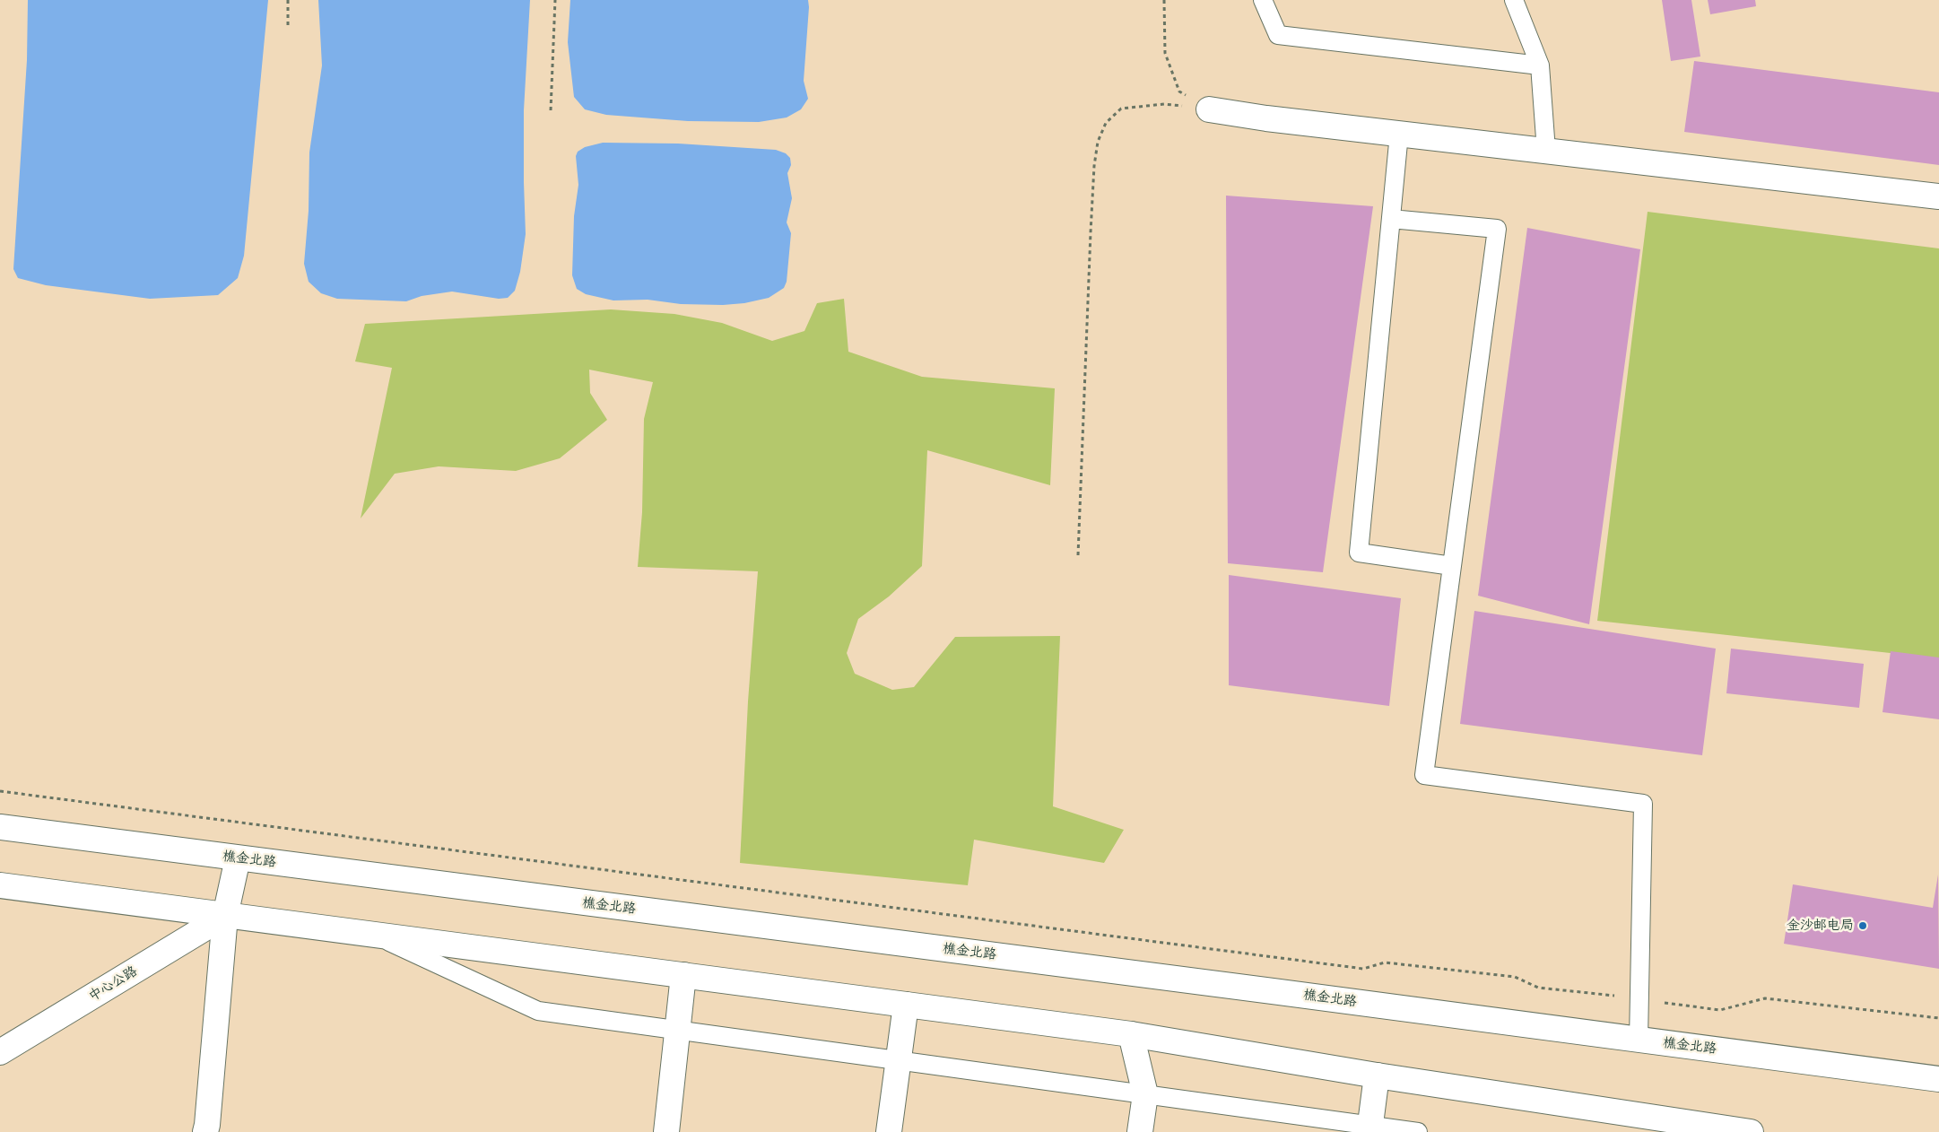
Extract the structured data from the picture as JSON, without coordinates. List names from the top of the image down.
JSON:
{
  "streets": {
    "main road": ["樵金北路", "中心公路"]
  },
  "places": ["金沙邮电局"]
}
